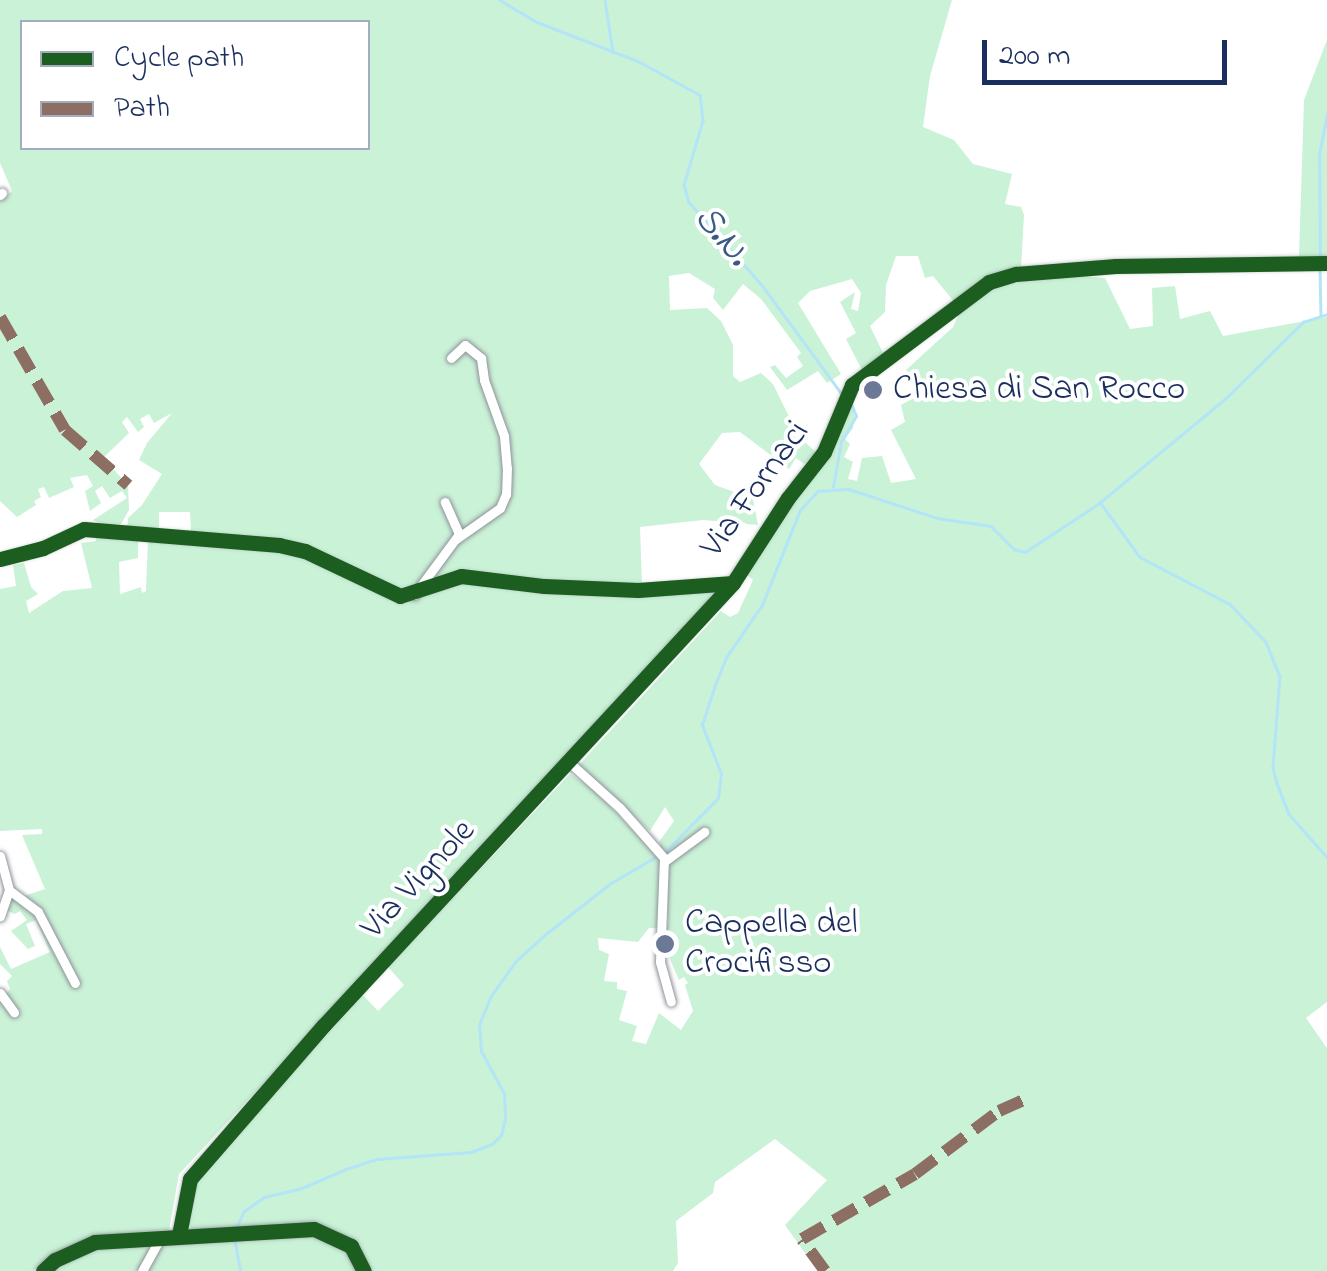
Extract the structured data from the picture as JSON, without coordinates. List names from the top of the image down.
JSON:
{
  "streets": {
    "street": ["Via Fornaci", "Via Vignole"]
  },
  "crossings": [
    ["Via Fornaci", "Via Vignole"]
  ],
  "water": ["S.N."],
  "places": ["Chiesa di San Rocco", "Cappella del Crocifisso"],
  "legend": ["Cycle path", "Path"],
  "scale_bar": "200 m"
}
